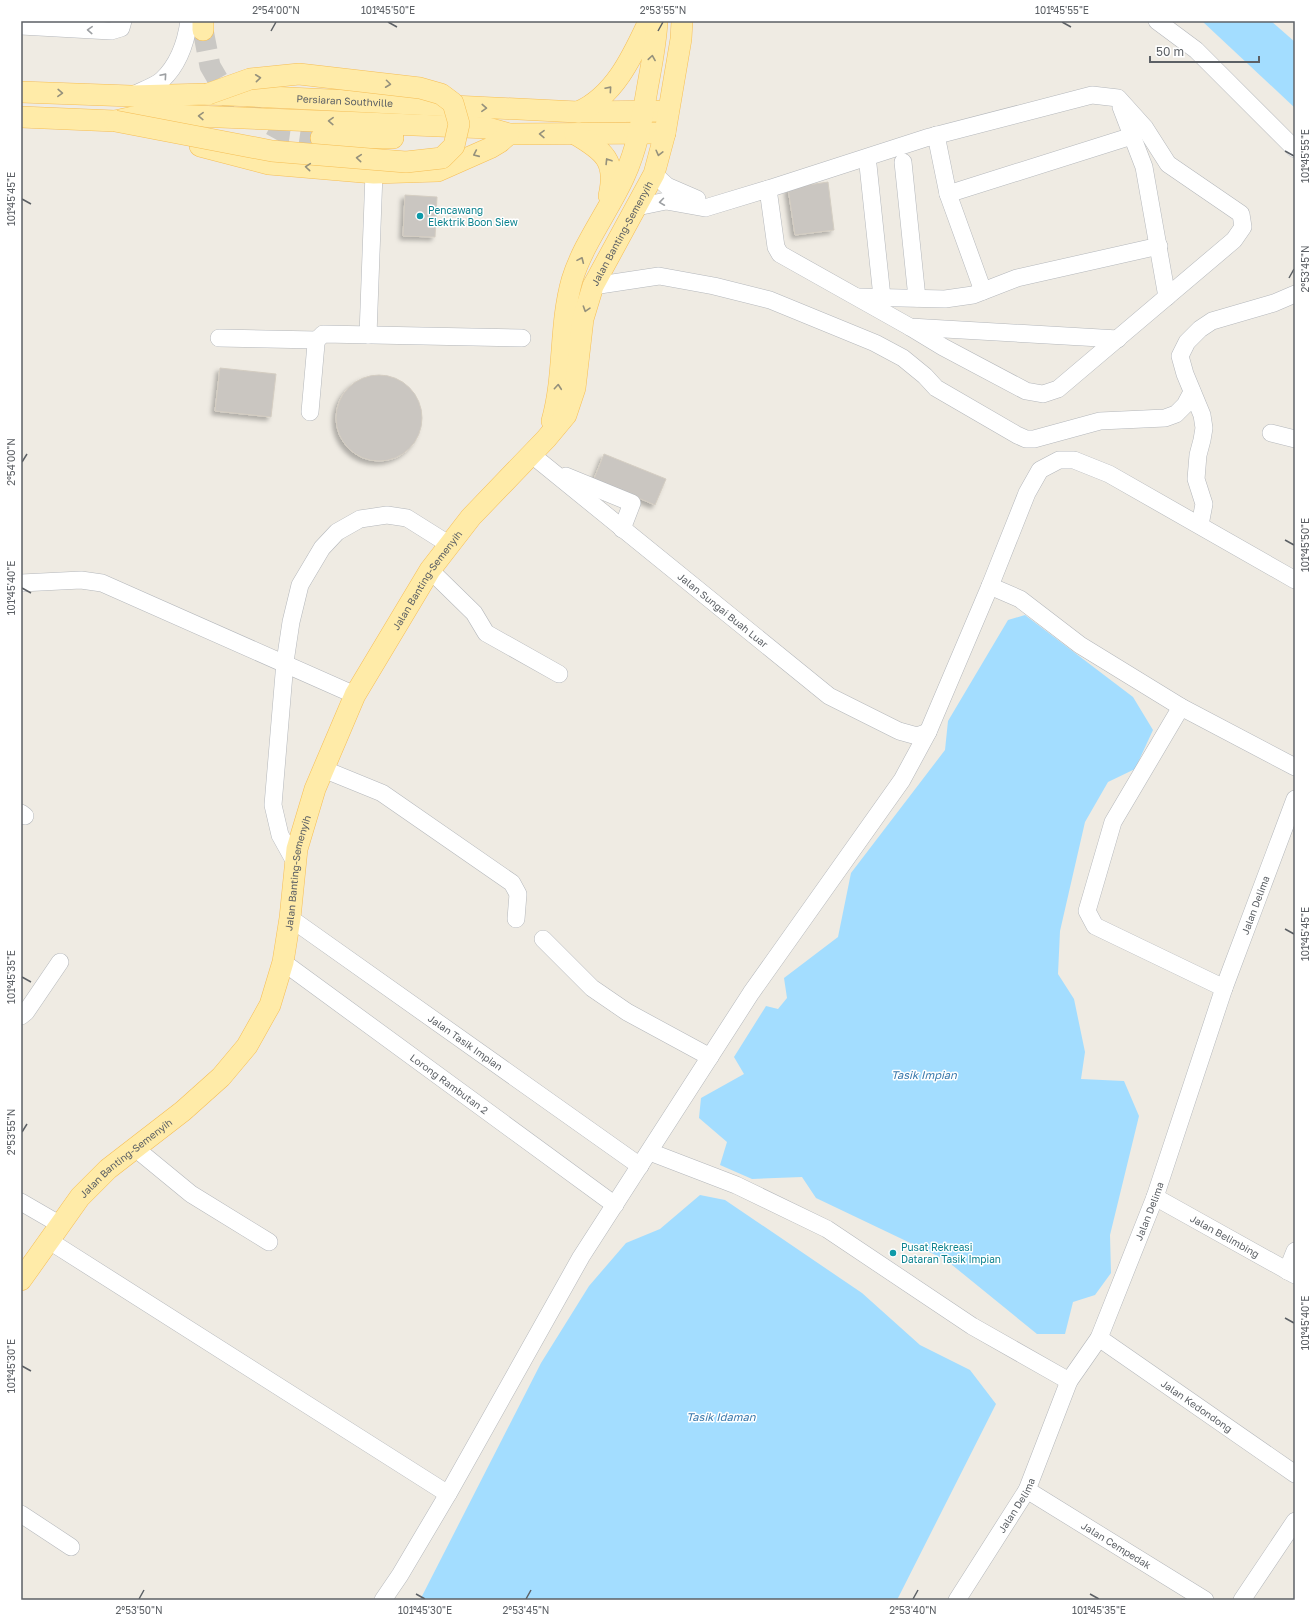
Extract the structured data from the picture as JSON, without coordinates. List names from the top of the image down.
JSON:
{
  "streets": {
    "main road": ["Persiaran Southville", "Jalan Banting-Semenyih"],
    "street": [
      "Jalan Sungai Buah Luar",
      "Jalan Delima",
      "Jalan Tasik Impian",
      "Lorong Rambutan 2",
      "Jalan Belimbing",
      "Jalan Kedondong",
      "Jalan Cempedak"
    ]
  },
  "crossings": [
    ["Persiaran Southville", "Jalan Banting-Semenyih"],
    ["Jalan Banting-Semenyih", "Jalan Sungai Buah Luar"],
    ["Jalan Banting-Semenyih", "Jalan Tasik Impian"],
    ["Jalan Banting-Semenyih", "Lorong Rambutan 2"],
    ["Jalan Delima", "Jalan Belimbing"],
    ["Jalan Delima", "Jalan Kedondong"],
    ["Jalan Delima", "Jalan Cempedak"]
  ],
  "water": ["Tasik Impian", "Tasik Idaman"],
  "places": ["Pencawang Elektrik Boon Siew", "Pusat Rekreasi Dataran Tasik Impian"],
  "scale_bar": "50 m",
  "coordinates": [
    "2°54'00\"N",
    "101°45'50\"E",
    "2°53'55\"N",
    "101°45'55\"E",
    "101°45'45\"E",
    "2°53'45\"N",
    "101°45'40\"E",
    "101°45'35\"E",
    "101°45'30\"E",
    "2°53'50\"N",
    "2°53'40\"N"
  ]
}
